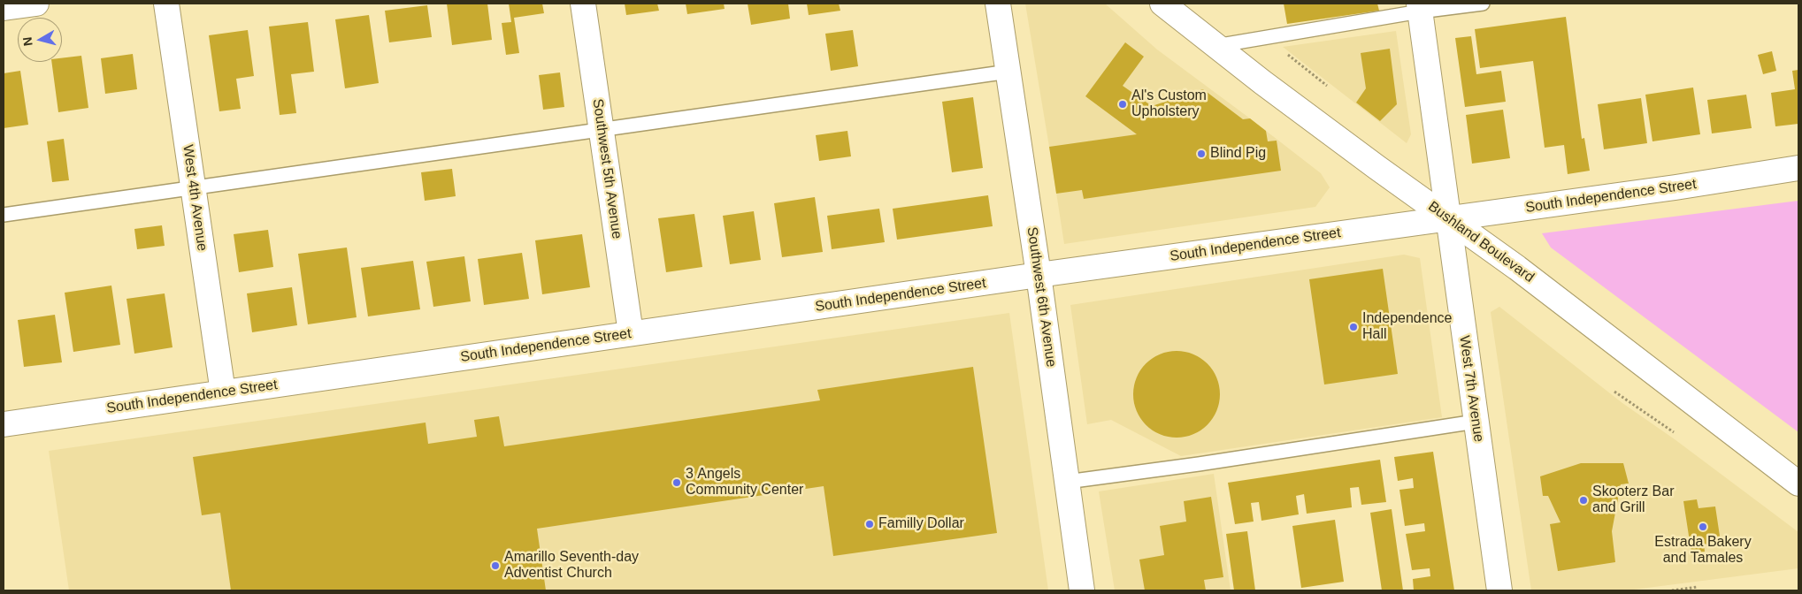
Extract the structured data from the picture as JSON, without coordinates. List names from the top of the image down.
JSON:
{
  "streets": {
    "street": [
      "Southwest 5th Avenue",
      "South Independence Street",
      "West 4th Avenue",
      "Bushland Boulevard",
      "Southwest 6th Avenue",
      "West 7th Avenue"
    ]
  },
  "crossings": [
    ["Southwest 5th Avenue", "South Independence Street"],
    ["South Independence Street", "West 4th Avenue"],
    ["South Independence Street", "Bushland Boulevard"],
    ["South Independence Street", "Southwest 6th Avenue"],
    ["South Independence Street", "West 7th Avenue"],
    ["Bushland Boulevard", "West 7th Avenue"]
  ],
  "places": [
    "Al's Custom Upholstery",
    "Blind Pig",
    "Independence Hall",
    "3 Angels Community Center",
    "Skooterz Bar and Grill",
    "Familly Dollar",
    "Estrada Bakery and Tamales",
    "Amarillo Seventh-day Adventist Church"
  ],
  "north": "left"
}
